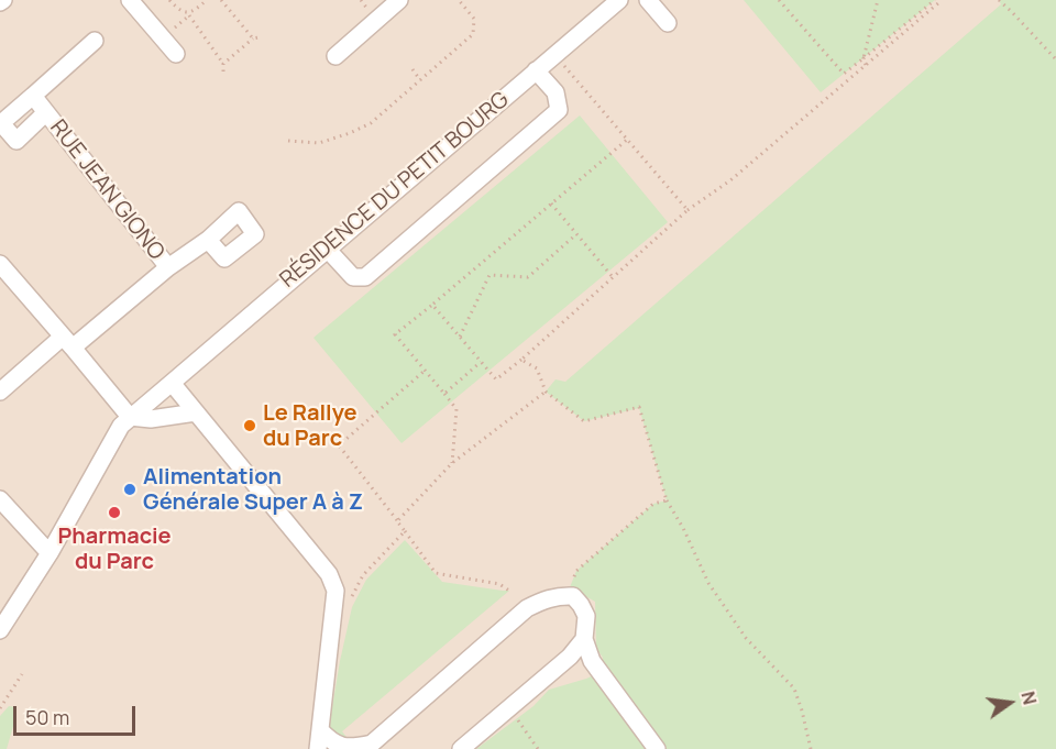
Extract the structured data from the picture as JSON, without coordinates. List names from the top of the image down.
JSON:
{
  "streets": {
    "street": ["RUE JEAN GIONO", "RÉSIDENCE DU PETIT BOURG"]
  },
  "places": ["Le Rallye du Parc", "Alimentation Générale Super A à Z", "Pharmacie du Parc"],
  "scale_bar": "50 m",
  "north": "right"
}
